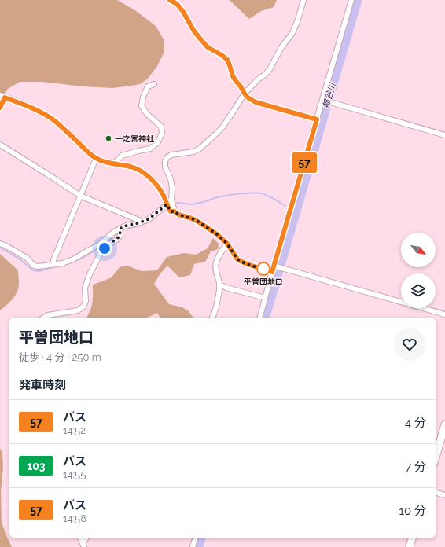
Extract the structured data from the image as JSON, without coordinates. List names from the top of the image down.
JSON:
{
  "water": ["都谷川"],
  "places": ["一之宮神社", "平曽団地口"],
  "lines": ["bus line 57"],
  "north": "bottom right",
  "page": {
    "on_map": "57",
    "heading": [
      ["平曽団地口", "徒歩 · 4 分 · 250 m"],
      "発車時刻"
    ],
    "list": [
      {
        "mark": "57",
        "name": "バス",
        "note": "14:52",
        "value": "4 分"
      },
      {
        "mark": "103",
        "name": "バス",
        "note": "14:55",
        "value": "7 分"
      },
      {
        "mark": "57",
        "name": "バス",
        "note": "14:58",
        "value": "10 分"
      }
    ]
  }
}
